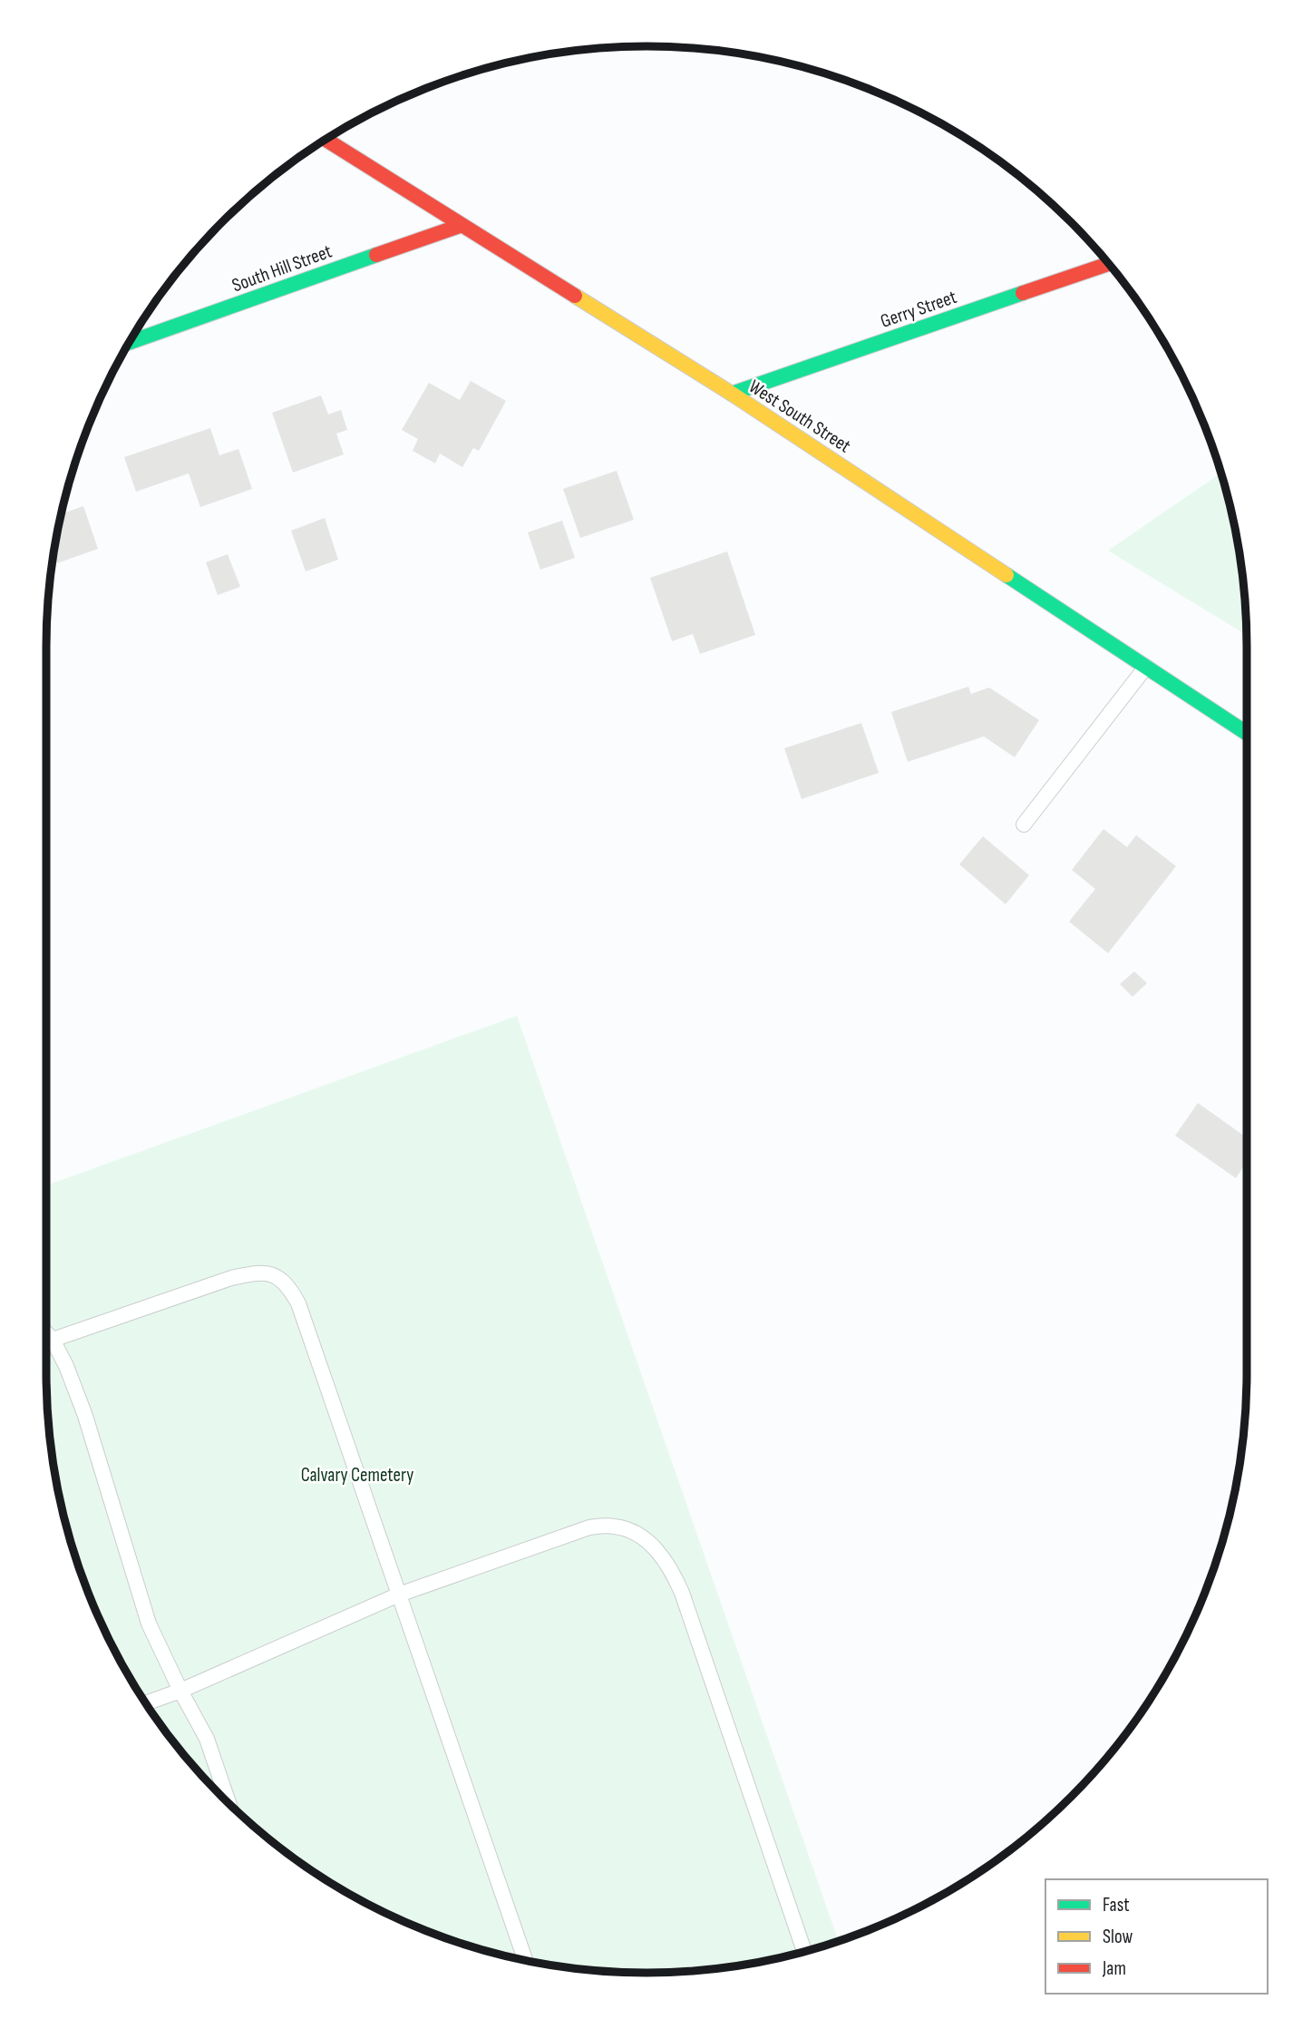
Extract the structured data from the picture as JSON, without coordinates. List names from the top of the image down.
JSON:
{
  "streets": {
    "street": ["South Hill Street", "Gerry Street", "West South Street"]
  },
  "crossings": [
    ["South Hill Street", "West South Street"],
    ["Gerry Street", "West South Street"]
  ],
  "parks": ["Calvary Cemetery"],
  "legend": ["Fast", "Slow", "Jam"]
}
